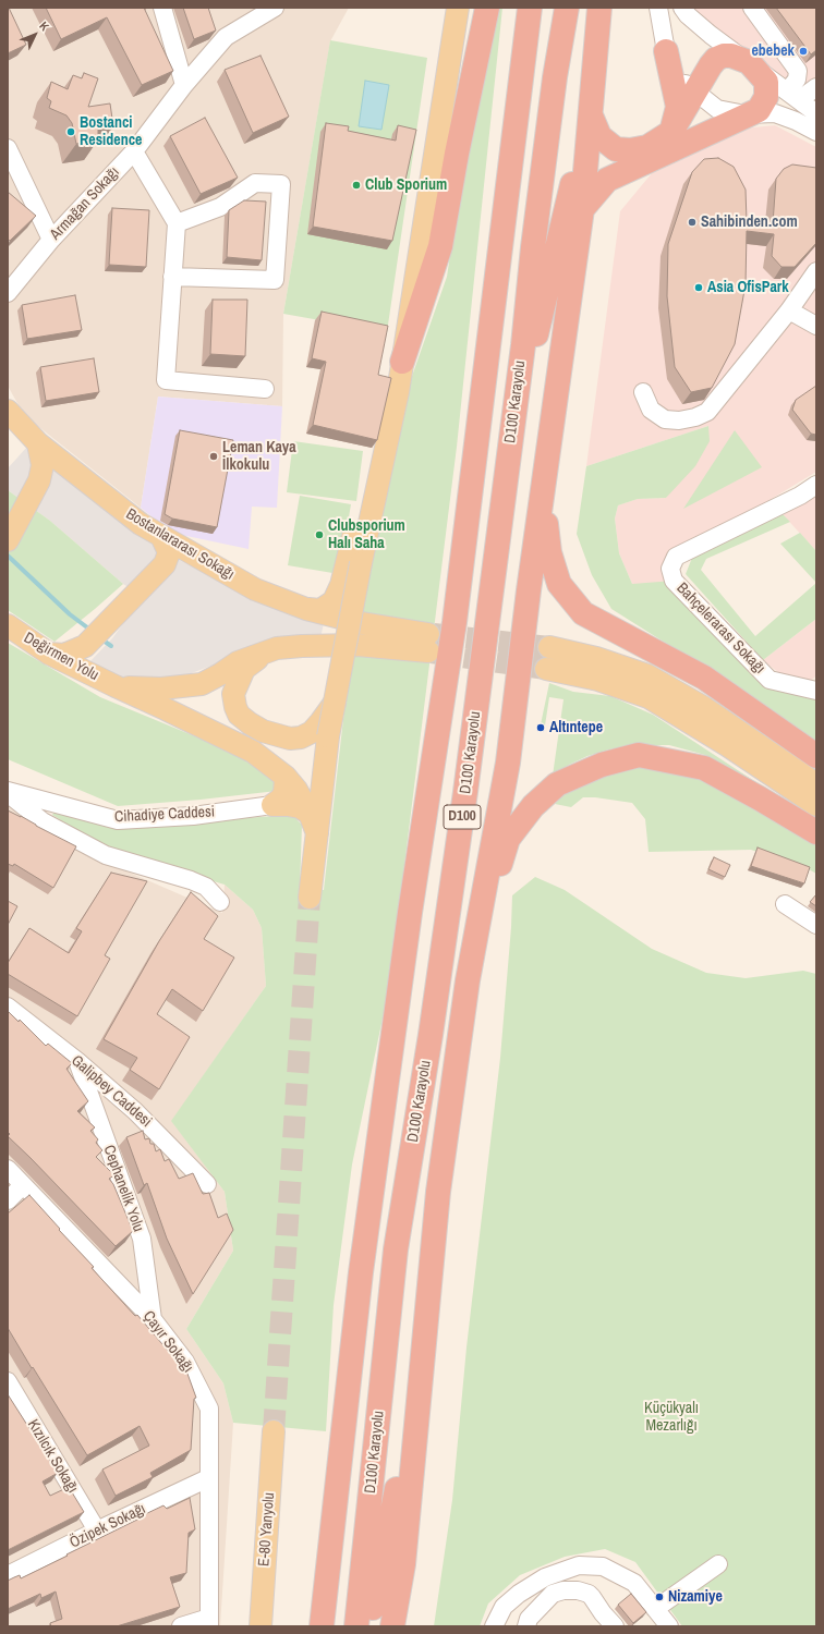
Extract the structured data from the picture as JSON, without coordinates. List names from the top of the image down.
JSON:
{
  "streets": {
    "highway": ["D100 Karayolu", "D100"],
    "main road": ["Bostanlararası Sokağı", "Değirmen Yolu", "E-80 Yanyolu"],
    "street": [
      "Armağan Sokağı",
      "Bahçelerarası Sokağı",
      "Cihadiye Caddesi",
      "Galipbey Caddesi",
      "Cephanelik Yolu",
      "Çayır Sokağı",
      "Kızılcık Sokağı",
      "Özipek Sokağı"
    ]
  },
  "crossings": [
    ["Galipbey Caddesi", "Cephanelik Yolu"],
    ["Cephanelik Yolu", "Çayır Sokağı"],
    ["Çayır Sokağı", "Özipek Sokağı"],
    ["Kızılcık Sokağı", "Özipek Sokağı"]
  ],
  "parks": ["Küçükyalı Mezarlığı"],
  "places": [
    "ebebek",
    "Bostanci Residence",
    "Club Sporium",
    "Sahibinden.com",
    "Asia OfisPark",
    "Leman Kaya İlkokulu",
    "Clubsporium Halı Saha",
    "Altıntepe",
    "Nizamiye"
  ],
  "north": "top right"
}
